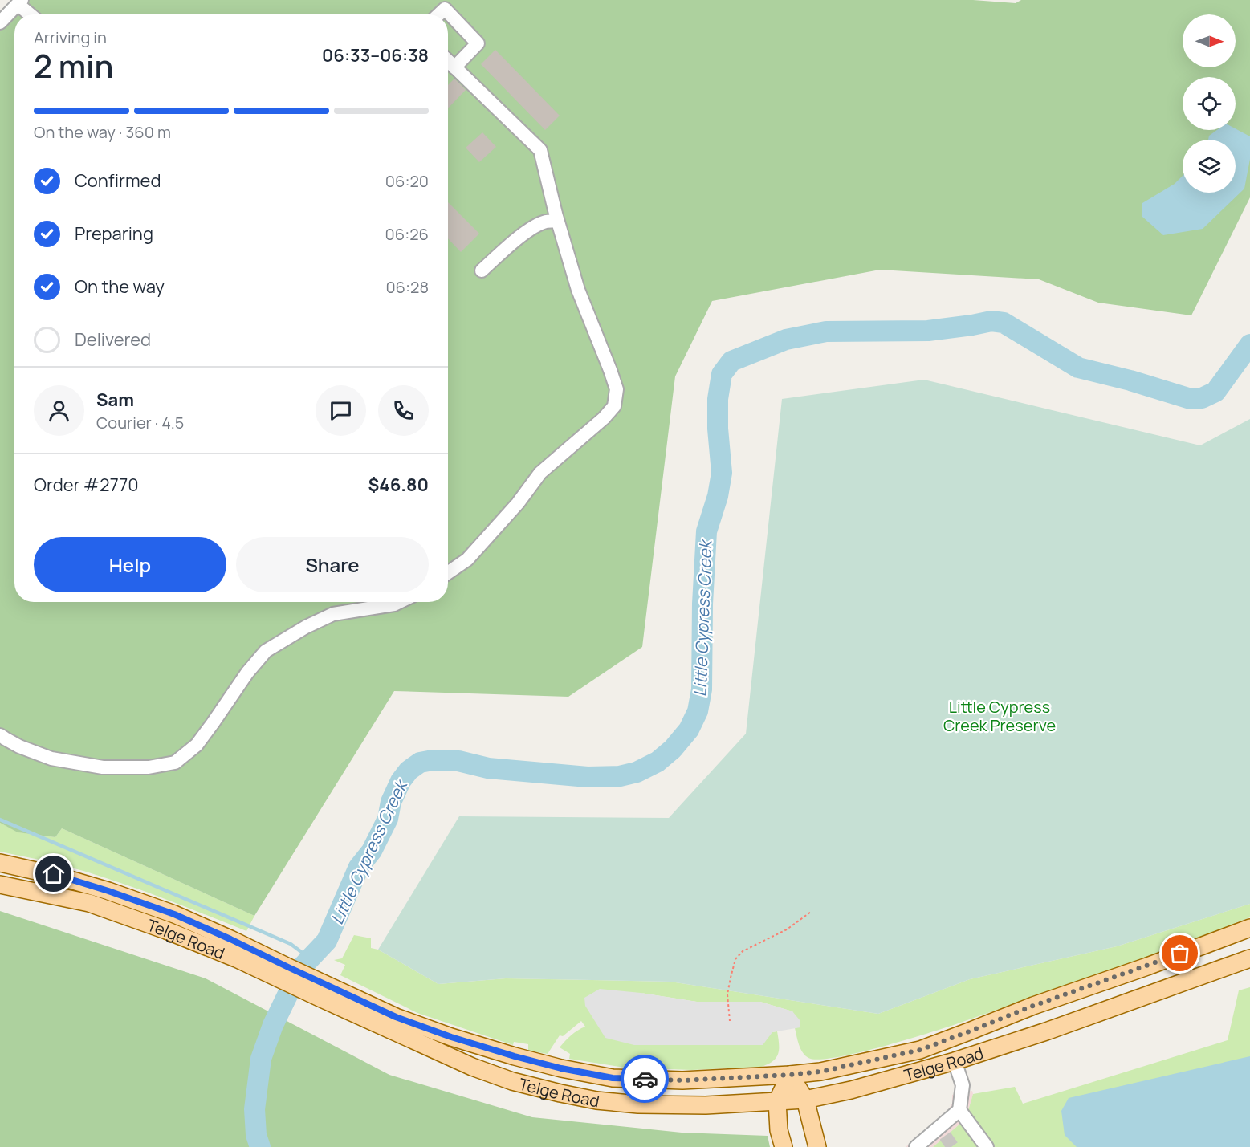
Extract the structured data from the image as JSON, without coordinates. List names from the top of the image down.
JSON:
{
  "streets": {
    "main road": ["Telge Road"]
  },
  "water": ["Little Cypress Creek"],
  "parks": ["Little Cypress Creek Preserve"],
  "north": "right",
  "page": {
    "heading": ["2 min", "Arriving in", "06:33–06:38"],
    "panel": [
      "Sam",
      "Courier · 4.5",
      "Order #2770",
      "$46.80"
    ],
    "bar": "On the way · 360 m",
    "list": [
      ["Confirmed", "06:20"],
      ["Preparing", "06:26"],
      ["On the way", "06:28"],
      "Delivered"
    ],
    "buttons": ["Help", "Share"]
  }
}
